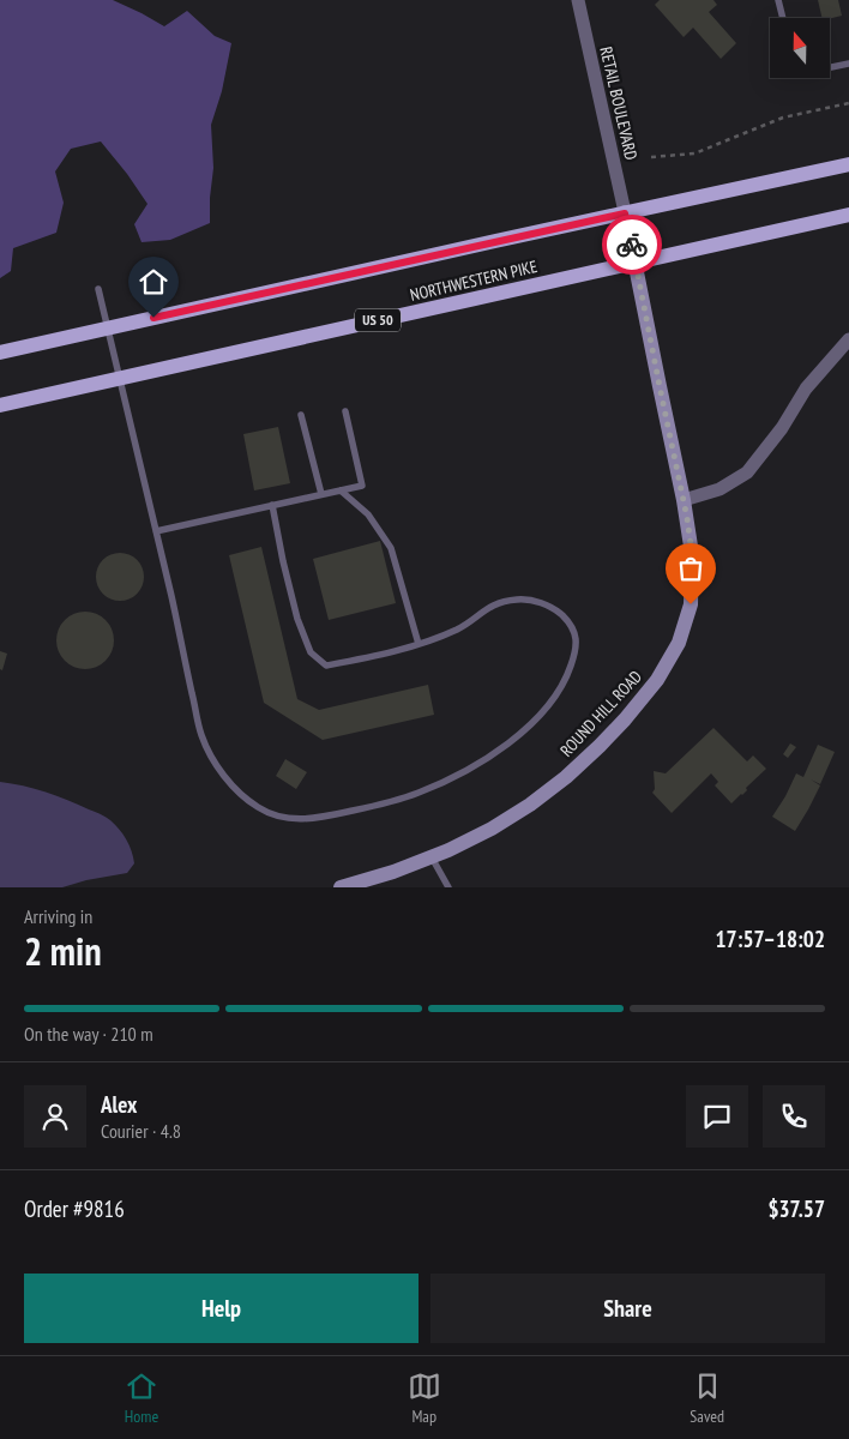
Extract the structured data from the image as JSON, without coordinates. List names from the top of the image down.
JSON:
{
  "streets": {
    "main road": ["NORTHWESTERN PIKE", "US 50"],
    "street": ["RETAIL BOULEVARD", "ROUND HILL ROAD"]
  },
  "crossings": [
    ["RETAIL BOULEVARD", "NORTHWESTERN PIKE"],
    ["RETAIL BOULEVARD", "ROUND HILL ROAD"],
    ["NORTHWESTERN PIKE", "ROUND HILL ROAD"]
  ],
  "north": "top",
  "page": {
    "heading": ["2 min", "Arriving in", "17:57–18:02"],
    "panel": [
      "Alex",
      "Courier · 4.8",
      "Order #9816",
      "$37.57"
    ],
    "bar": "On the way · 210 m",
    "buttons": ["Help", "Share"],
    "tabs": ["Home", "Map", "Saved"]
  }
}
